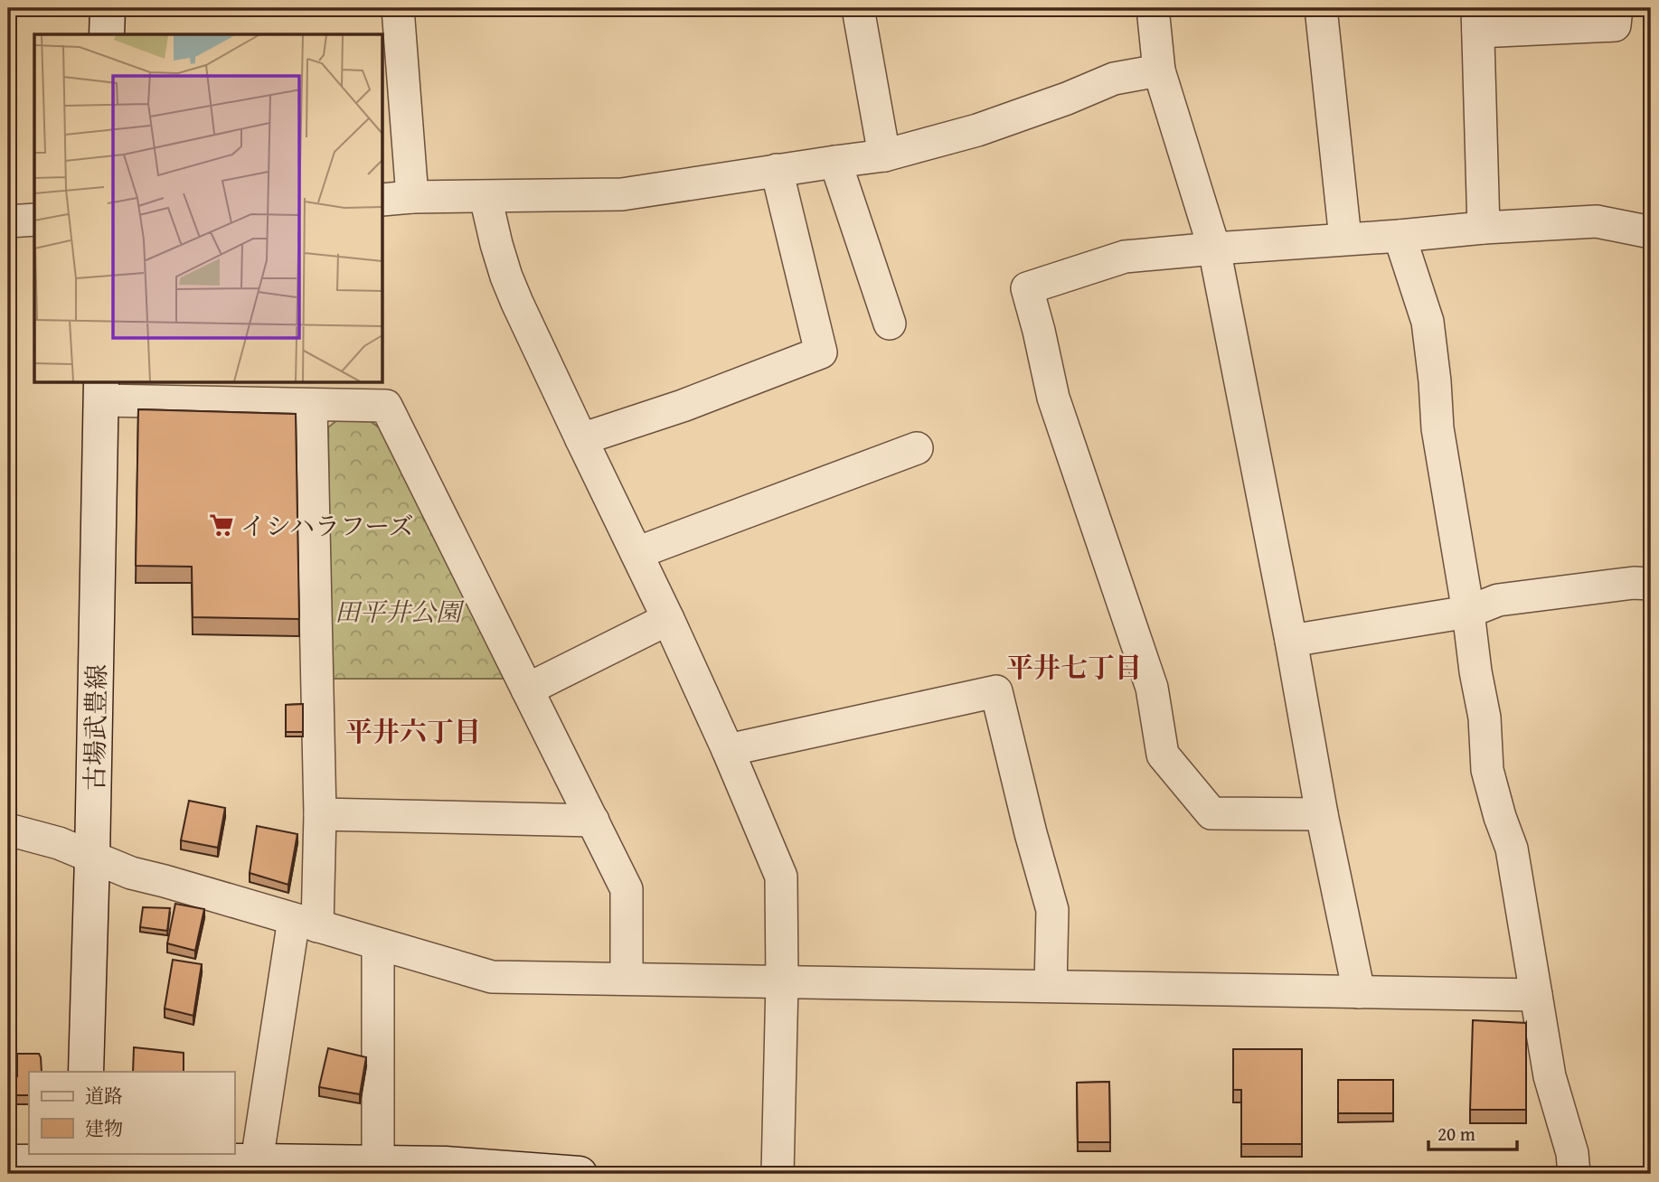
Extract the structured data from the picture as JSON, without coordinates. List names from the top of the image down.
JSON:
{
  "streets": {
    "main road": ["古場武豊線"]
  },
  "districts": ["平井七丁目", "平井六丁目"],
  "parks": ["田平井公園"],
  "places": {
    "supermarket": ["イシハラフーズ"]
  },
  "legend": ["道路", "建物"],
  "scale_bar": "20 m"
}
